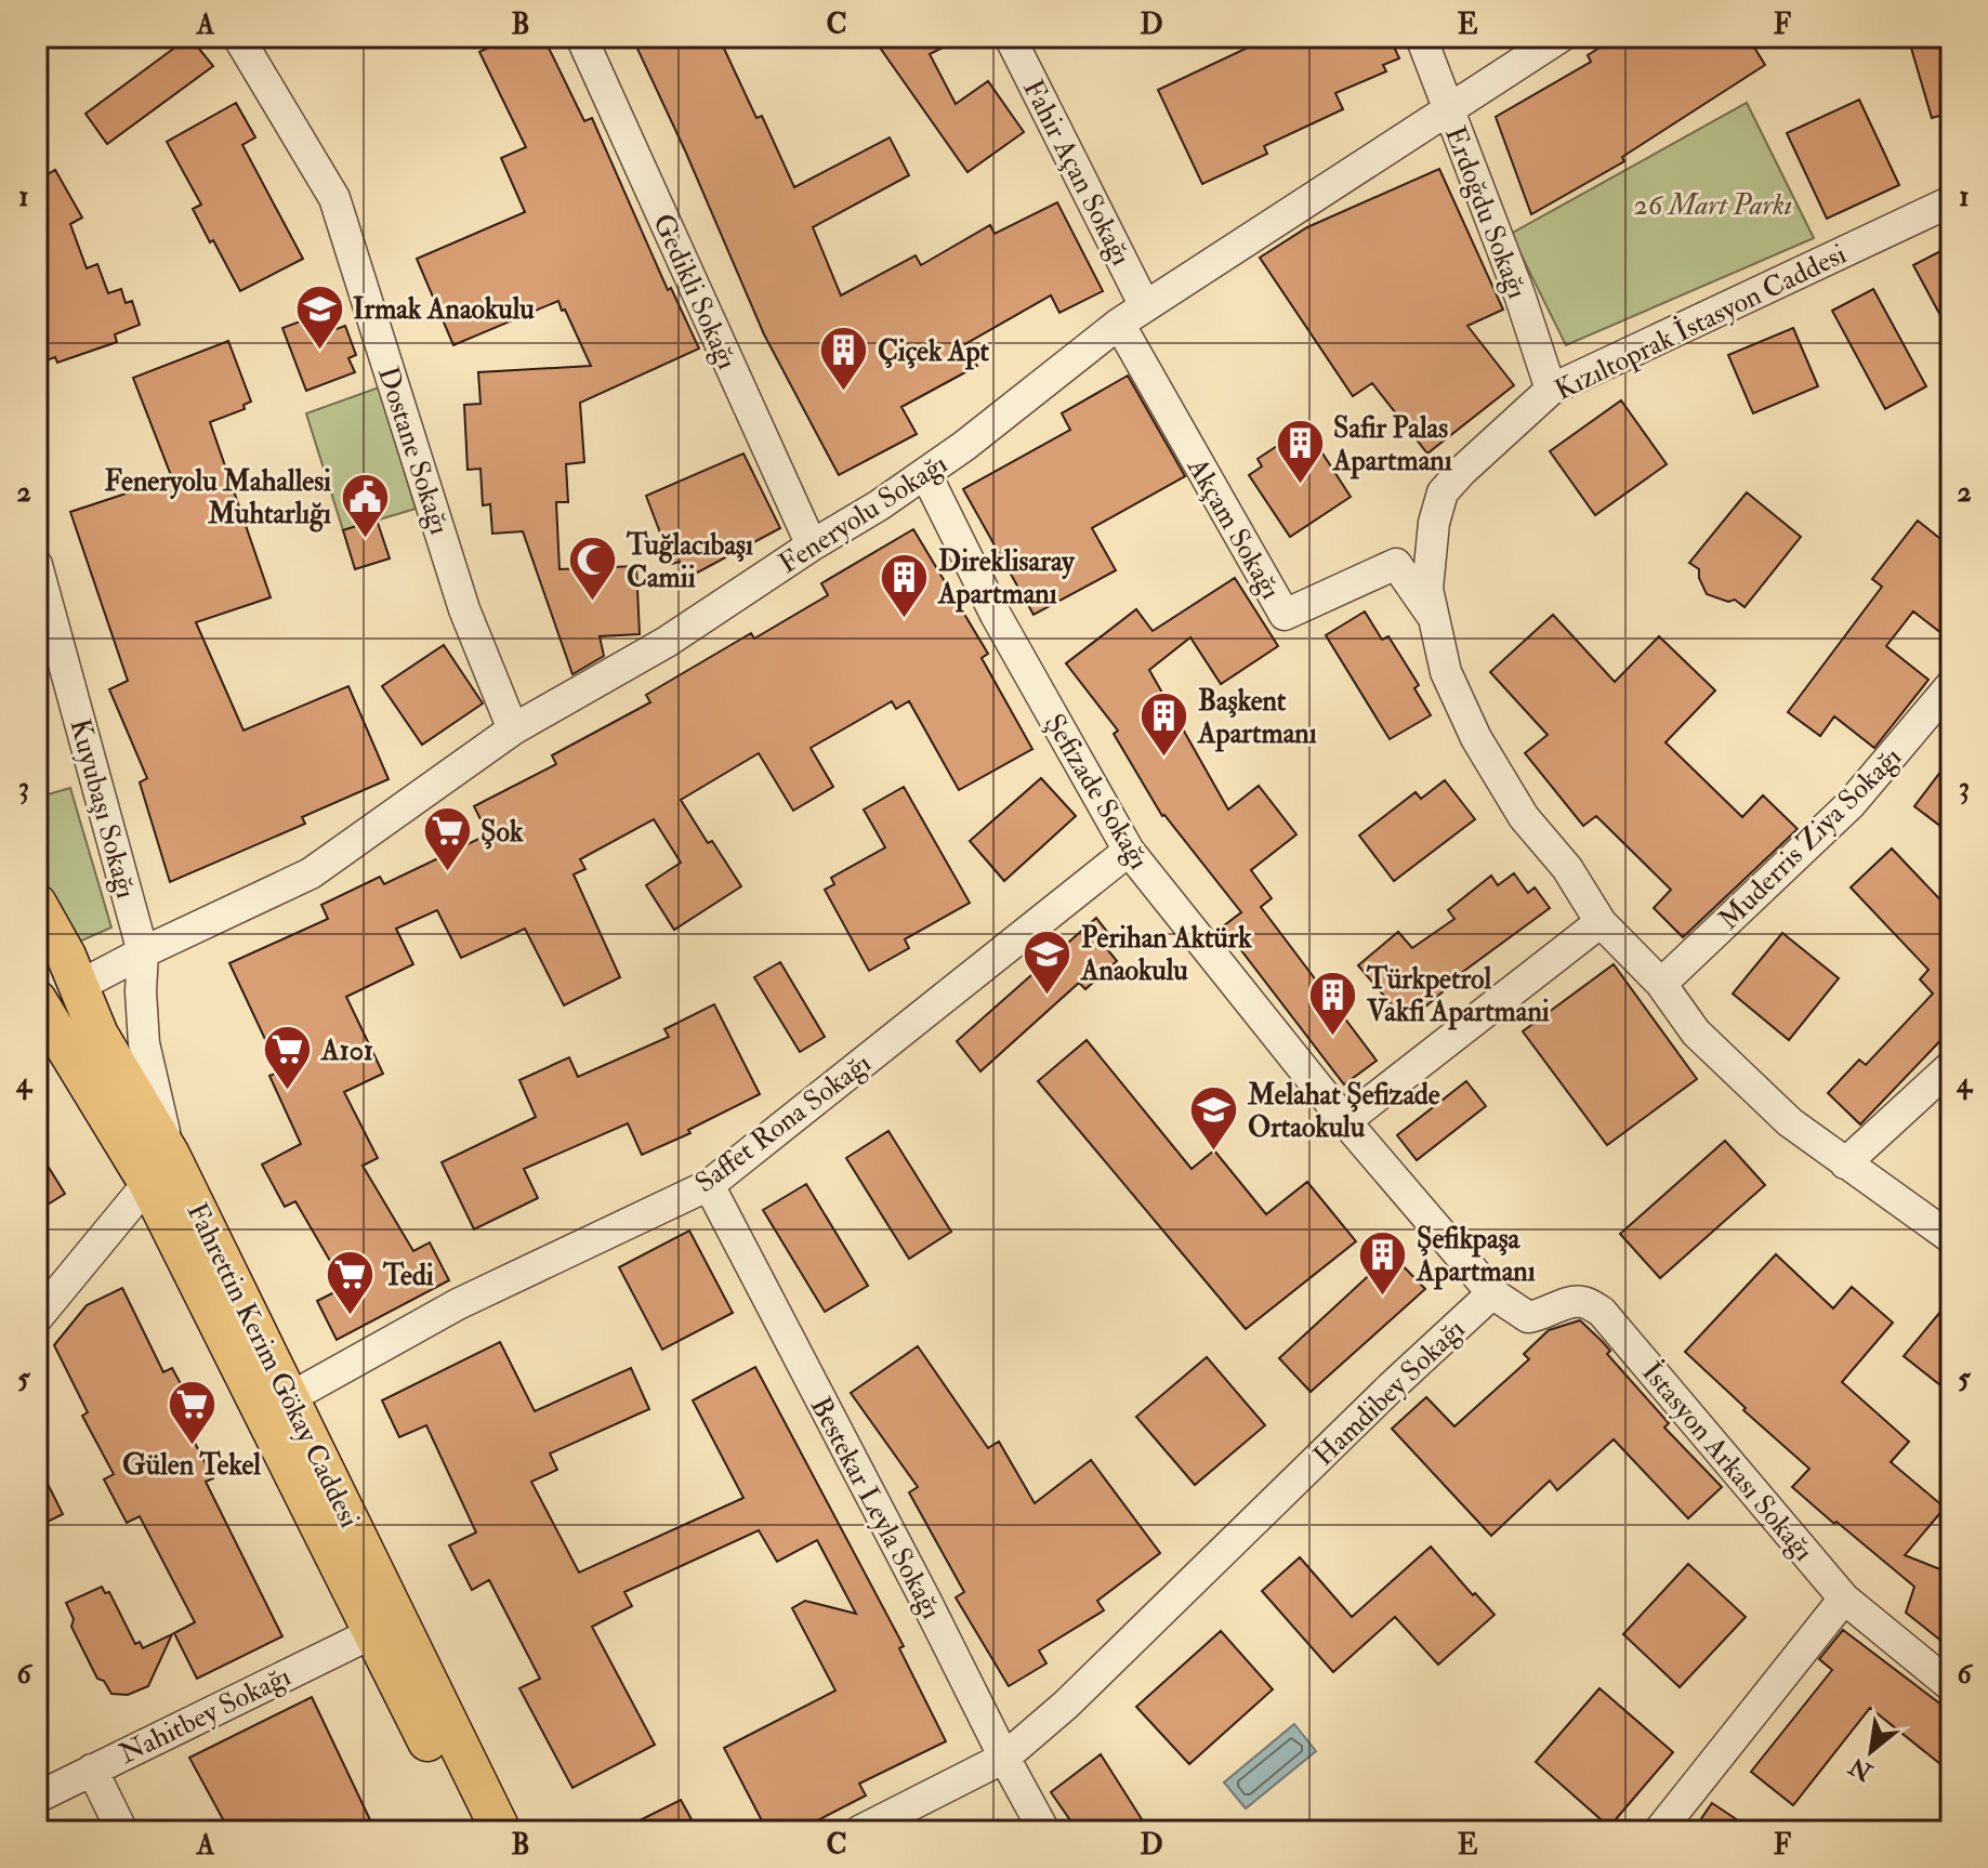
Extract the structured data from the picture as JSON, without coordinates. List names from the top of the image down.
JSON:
{
  "streets": {
    "main road": ["Fahrettin Kerim Gökay Caddesi"],
    "street": [
      "Fahir Açan Sokağı",
      "Erdoğdu Sokağı",
      "Gedikli Sokağı",
      "Kızıltoprak İstasyon Caddesi",
      "Dostane Sokağı",
      "Feneryolu Sokağı",
      "Akçam Sokağı",
      "Şefizade Sokağı",
      "Kuyubaşı Sokağı",
      "Muderris Ziya Sokağı",
      "Saffet Rona Sokağı",
      "Hamdibey Sokağı",
      "İstasyon Arkası Sokağı",
      "Bestekar Leyla Sokağı",
      "Nahitbey Sokağı"
    ]
  },
  "crossings": [
    ["Fahir Açan Sokağı", "Feneryolu Sokağı"],
    ["Erdoğdu Sokağı", "Kızıltoprak İstasyon Caddesi"],
    ["Erdoğdu Sokağı", "Feneryolu Sokağı"],
    ["Gedikli Sokağı", "Feneryolu Sokağı"],
    ["Kızıltoprak İstasyon Caddesi", "Akçam Sokağı"],
    ["Kızıltoprak İstasyon Caddesi", "Muderris Ziya Sokağı"],
    ["Dostane Sokağı", "Feneryolu Sokağı"],
    ["Feneryolu Sokağı", "Akçam Sokağı"],
    ["Feneryolu Sokağı", "Şefizade Sokağı"],
    ["Feneryolu Sokağı", "Kuyubaşı Sokağı"],
    ["Feneryolu Sokağı", "Fahrettin Kerim Gökay Caddesi"],
    ["Şefizade Sokağı", "Saffet Rona Sokağı"],
    ["Kuyubaşı Sokağı", "Fahrettin Kerim Gökay Caddesi"],
    ["Saffet Rona Sokağı", "Fahrettin Kerim Gökay Caddesi"],
    ["Saffet Rona Sokağı", "Bestekar Leyla Sokağı"],
    ["Fahrettin Kerim Gökay Caddesi", "Nahitbey Sokağı"],
    ["Hamdibey Sokağı", "İstasyon Arkası Sokağı"],
    ["Hamdibey Sokağı", "Bestekar Leyla Sokağı"]
  ],
  "parks": ["26 Mart Parkı"],
  "places": {
    "school or university": ["Irmak Anaokulu", "Perihan Aktürk Anaokulu", "Melahat Şefizade Ortaokulu"],
    "building": [
      "Çiçek Apt",
      "Safir Palas Apartmanı",
      "Direklisaray Apartmanı",
      "Başkent Apartmanı",
      "Türkpetrol Vakfi Apartmani",
      "Şefikpaşa Apartmanı"
    ],
    "public building": ["Feneryolu Mahallesi Muhtarlığı"],
    "mosque": ["Tuğlacıbaşı Camii"],
    "supermarket": [
      "Şok",
      "A101",
      "Tedi",
      "Gülen Tekel"
    ]
  },
  "north": "bottom left",
  "grid": {
    "columns": [
      "A",
      "B",
      "C",
      "D",
      "E",
      "F"
    ],
    "rows": [
      "1",
      "2",
      "3",
      "4",
      "5",
      "6"
    ]
  }
}
